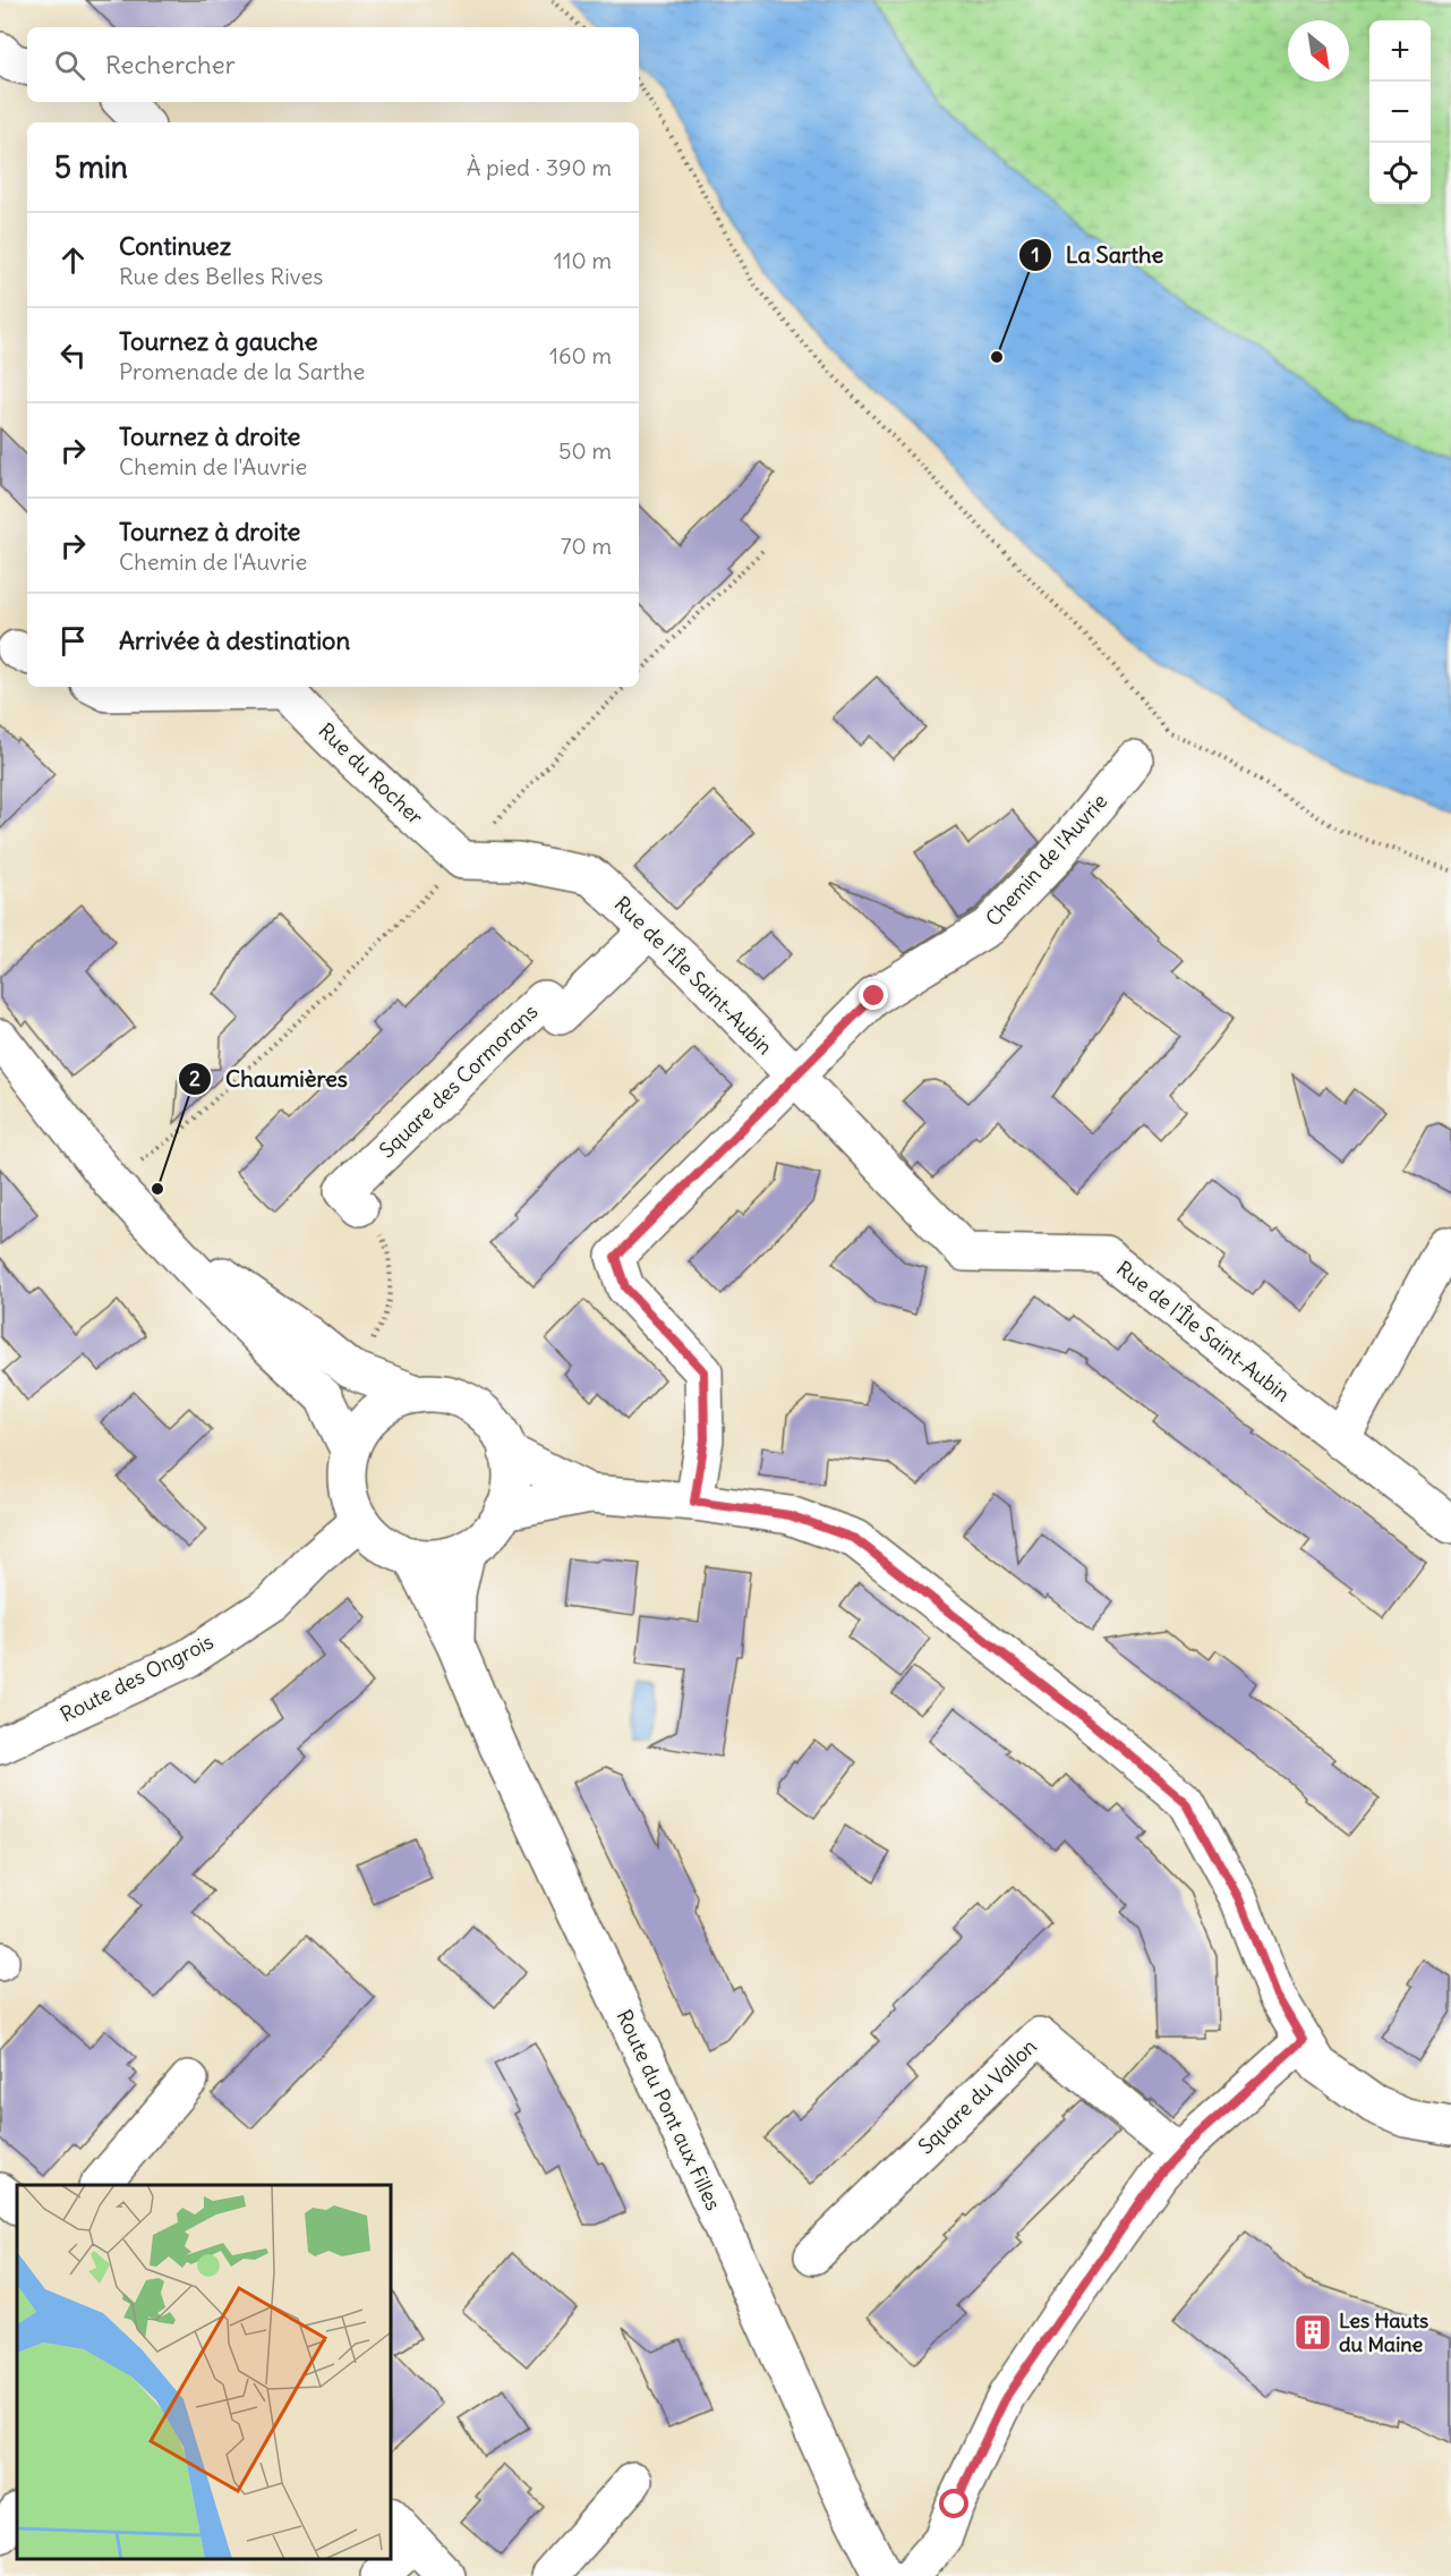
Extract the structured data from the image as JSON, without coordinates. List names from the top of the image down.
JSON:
{
  "streets": {
    "street": [
      "Rue du Rocher",
      "Chemin de l'Auvrie",
      "Rue de l'Île Saint-Aubin",
      "Square des Cormorans",
      "Route des Ongrois",
      "Square du Vallon",
      "Route du Pont aux Filles"
    ]
  },
  "crossings": [
    ["Rue du Rocher", "Rue de l'Île Saint-Aubin"],
    ["Chemin de l'Auvrie", "Rue de l'Île Saint-Aubin"],
    ["Rue de l'Île Saint-Aubin", "Square des Cormorans"],
    ["Route des Ongrois", "Route du Pont aux Filles"]
  ],
  "places": {
    "other": ["La Sarthe", "Chaumières"],
    "building": ["Les Hauts du Maine"]
  },
  "north": "bottom right",
  "page": {
    "map_buttons": ["+", "−"],
    "search": "Rechercher",
    "heading": ["5 min", "À pied · 390 m"],
    "list": [
      ["Continuez", "Rue des Belles Rives", "110 m"],
      ["Tournez à gauche", "Promenade de la Sarthe", "160 m"],
      ["Tournez à droite", "Chemin de l'Auvrie", "50 m"],
      ["Tournez à droite", "Chemin de l'Auvrie", "70 m"],
      "Arrivée à destination"
    ]
  }
}
